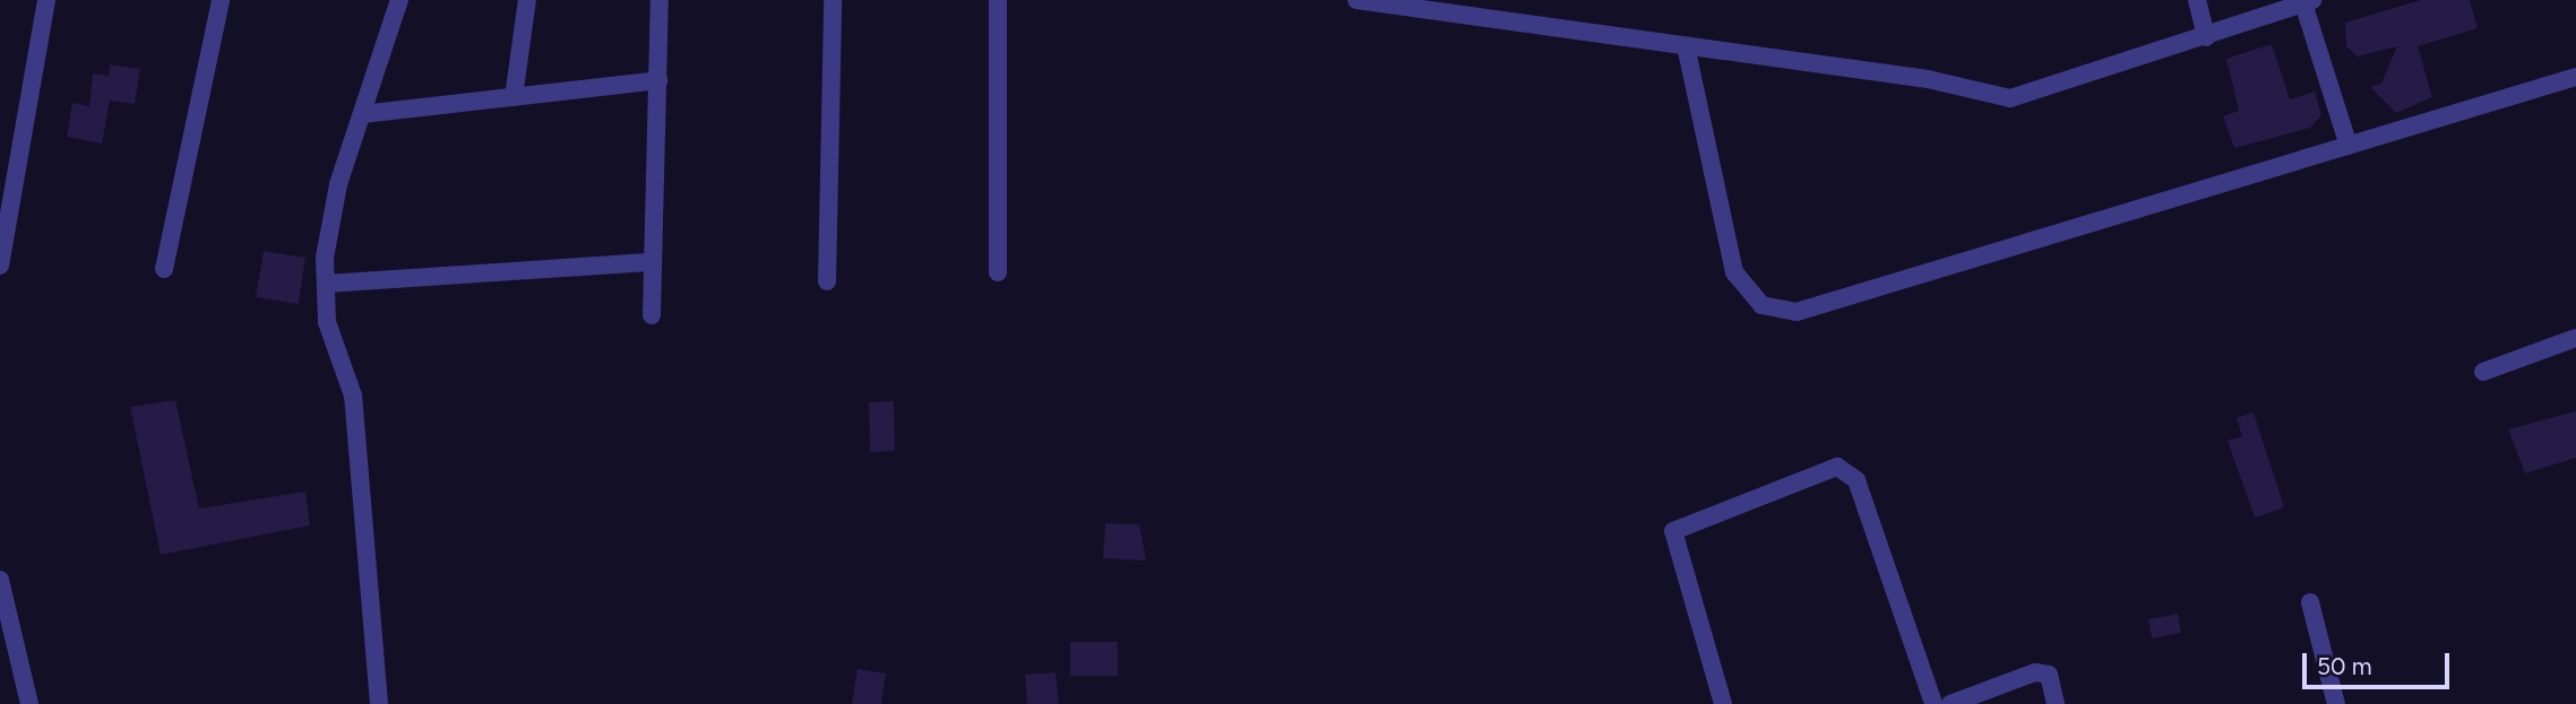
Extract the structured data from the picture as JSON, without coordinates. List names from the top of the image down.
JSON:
{
  "scale_bar": "50 m"
}
